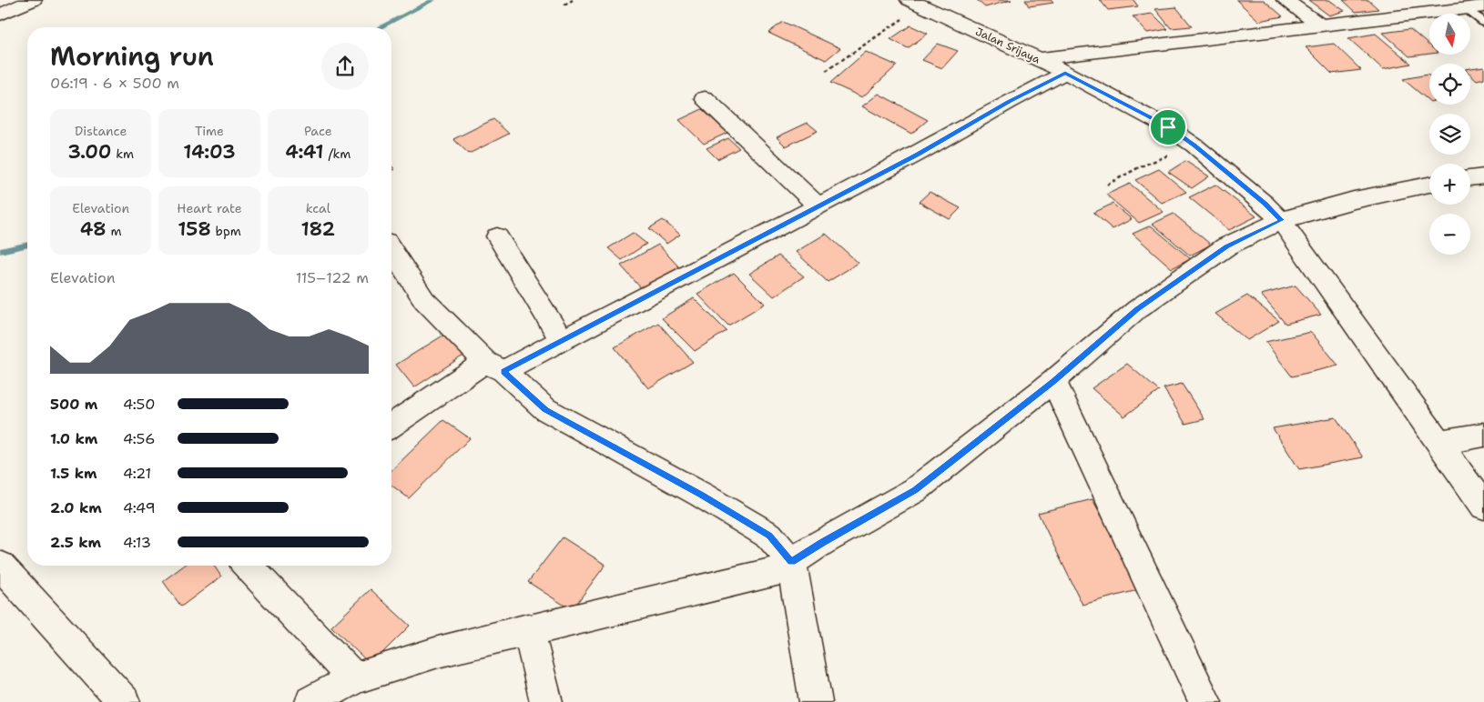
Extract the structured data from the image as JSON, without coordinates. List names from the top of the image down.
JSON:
{
  "streets": {
    "street": ["Jalan Srijaya"]
  },
  "north": "bottom",
  "page": {
    "map_buttons": ["+", "−"],
    "heading": ["Morning run", "06:19 · 6 × 500 m"],
    "stats": [
      ["Distance", "3.00 km"],
      ["Time", "14:03"],
      ["Pace", "4:41 /km"],
      ["Elevation", "48 m"],
      ["Heart rate", "158 bpm"],
      ["kcal", "182"]
    ],
    "chart": ["Elevation", "115–122 m"],
    "list": [
      {
        "name": "500 m",
        "note": "4:50"
      },
      {
        "name": "1.0 km",
        "note": "4:56"
      },
      {
        "name": "1.5 km",
        "note": "4:21"
      },
      {
        "name": "2.0 km",
        "note": "4:49"
      },
      {
        "name": "2.5 km",
        "note": "4:13"
      }
    ]
  }
}
